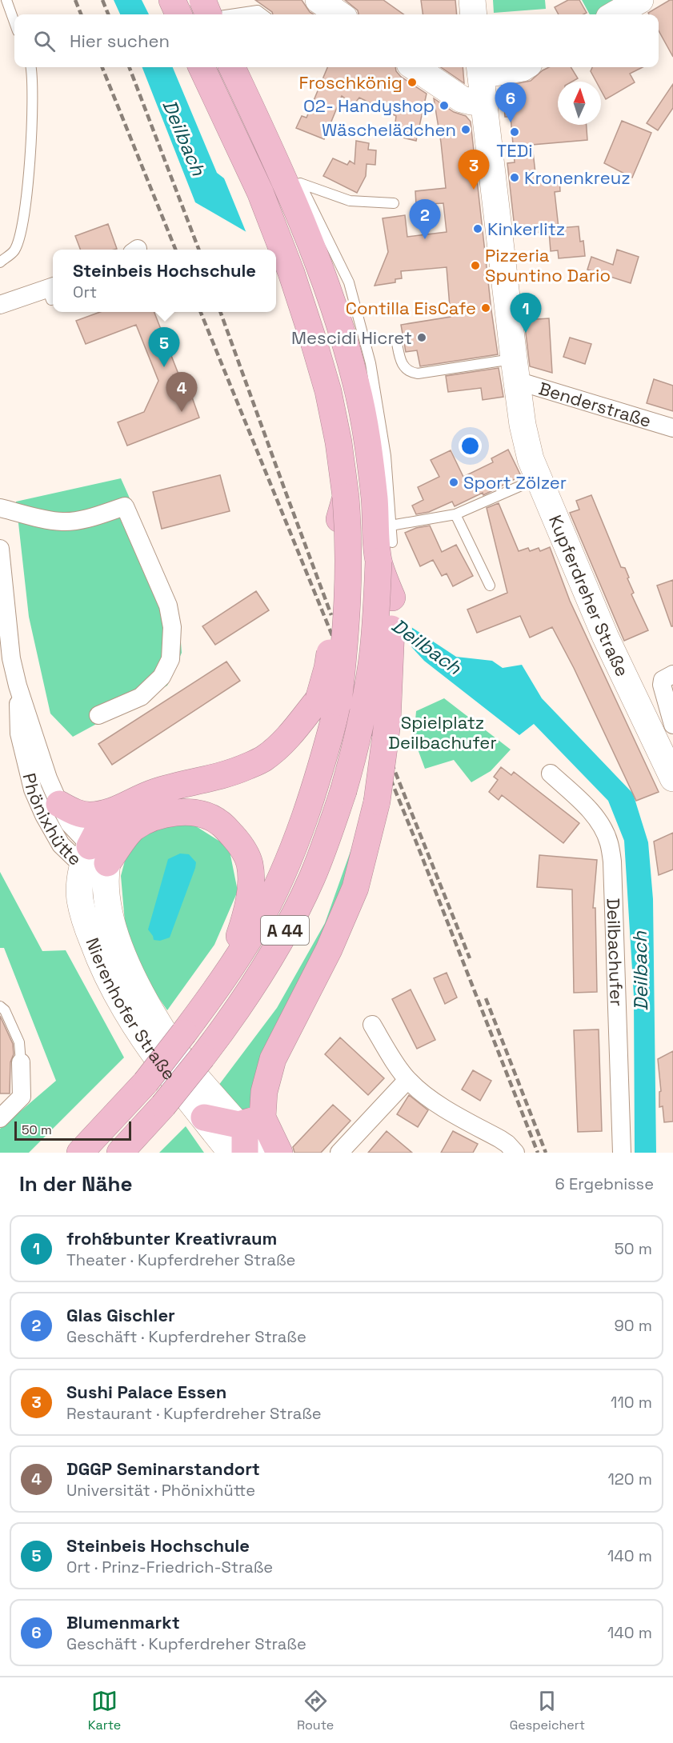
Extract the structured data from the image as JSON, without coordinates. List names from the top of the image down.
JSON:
{
  "streets": {
    "highway": ["A 44"],
    "street": [
      "Benderstraße",
      "Kupferdreher Straße",
      "Phönixhütte",
      "Deilbachufer",
      "Nierenhofer Straße"
    ]
  },
  "crossings": [
    ["Benderstraße", "Kupferdreher Straße"],
    ["Phönixhütte", "Nierenhofer Straße"]
  ],
  "water": ["Deilbach"],
  "parks": ["Spielplatz Deilbachufer"],
  "places": [
    "Froschkönig",
    "O2- Handyshop",
    "Wäschelädchen",
    "TEDi",
    "Kronenkreuz",
    "Kinkerlitz",
    "Pizzeria Spuntino Dario",
    "Contilla EisCafe",
    "Mescidi Hicret",
    "Sport Zölzer"
  ],
  "scale_bar": "50 m",
  "north": "top",
  "page": {
    "search": "Hier suchen",
    "pins": [
      "6",
      "3",
      "2",
      "1",
      "5",
      "4"
    ],
    "popup": ["Steinbeis Hochschule", "Ort"],
    "scale": "50 m",
    "heading": ["In der Nähe", "6 Ergebnisse"],
    "list": [
      {
        "mark": "1",
        "name": "froh&bunter Kreativraum",
        "note": "Theater · Kupferdreher Straße",
        "value": "50 m"
      },
      {
        "mark": "2",
        "name": "Glas Gischler",
        "note": "Geschäft · Kupferdreher Straße",
        "value": "90 m"
      },
      {
        "mark": "3",
        "name": "Sushi Palace Essen",
        "note": "Restaurant · Kupferdreher Straße",
        "value": "110 m"
      },
      {
        "mark": "4",
        "name": "DGGP Seminarstandort",
        "note": "Universität · Phönixhütte",
        "value": "120 m"
      },
      {
        "mark": "5",
        "name": "Steinbeis Hochschule",
        "note": "Ort · Prinz-Friedrich-Straße",
        "value": "140 m"
      },
      {
        "mark": "6",
        "name": "Blumenmarkt",
        "note": "Geschäft · Kupferdreher Straße",
        "value": "140 m"
      }
    ],
    "nav": ["Karte", "Route", "Gespeichert"]
  }
}
